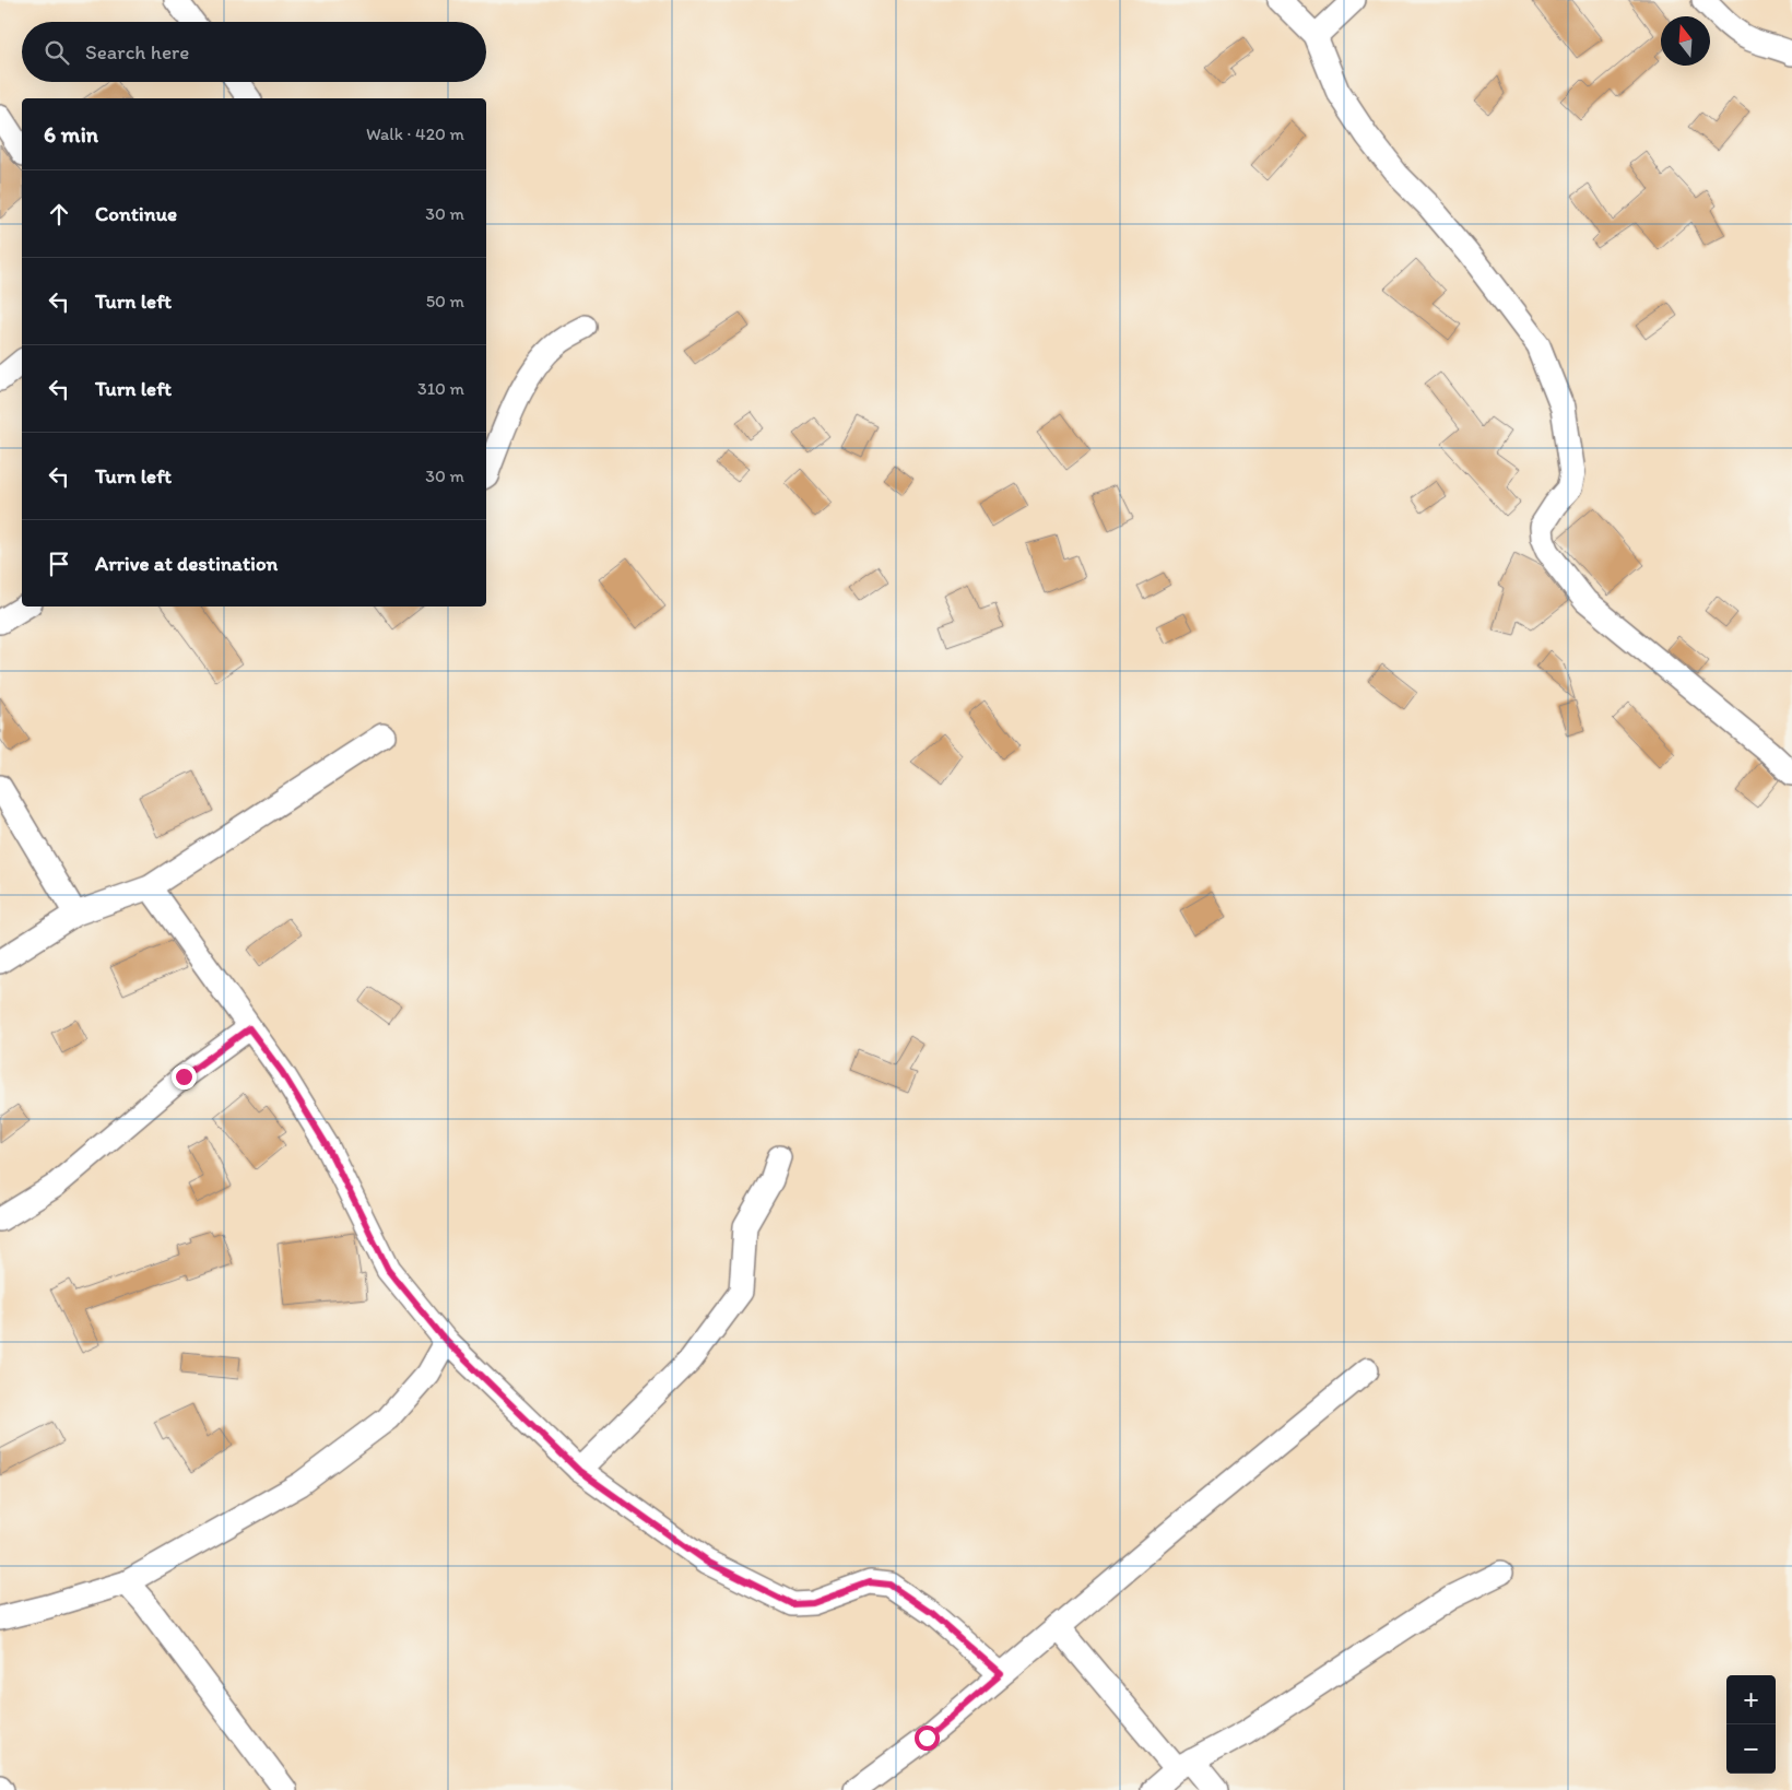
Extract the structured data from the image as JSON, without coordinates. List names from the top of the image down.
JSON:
{
  "north": "top",
  "page": {
    "search": "Search here",
    "heading": ["6 min", "Walk · 420 m"],
    "list": [
      ["Continue", "30 m"],
      ["Turn left", "50 m"],
      ["Turn left", "310 m"],
      ["Turn left", "30 m"],
      "Arrive at destination"
    ],
    "map_buttons": ["+", "−"]
  }
}
